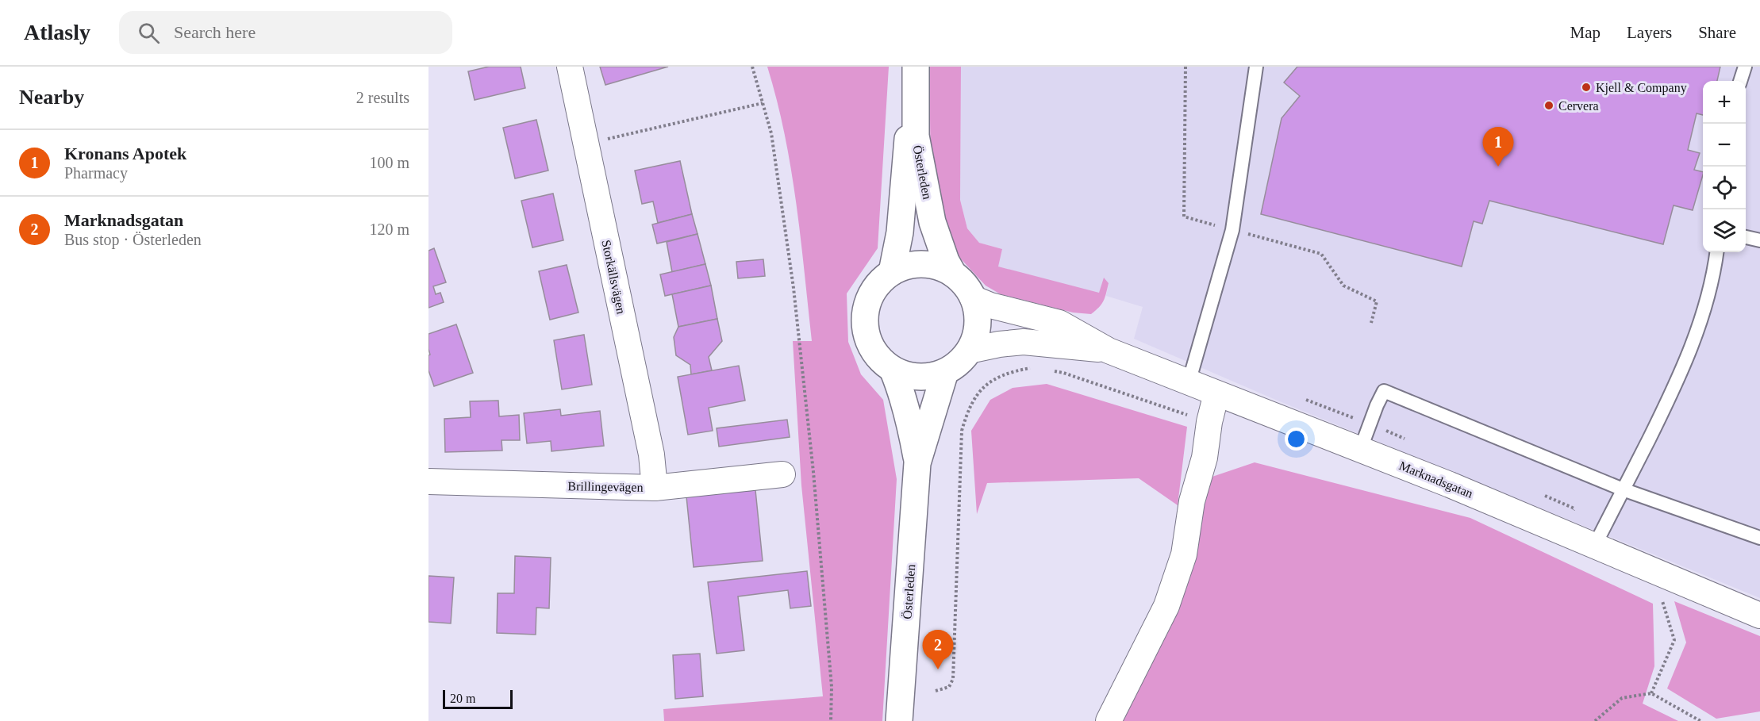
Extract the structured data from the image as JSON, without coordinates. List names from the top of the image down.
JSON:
{
  "streets": {
    "main road": ["Österleden"],
    "street": ["Storkällsvägen", "Marknadsgatan", "Brillingevägen"]
  },
  "crossings": [
    ["Österleden", "Marknadsgatan"],
    ["Storkällsvägen", "Brillingevägen"]
  ],
  "places": ["Kjell & Company", "Cervera"],
  "scale_bar": "20 m",
  "page": {
    "header": "Atlasly",
    "search": "Search here",
    "nav": ["Map", "Layers", "Share"],
    "heading": ["Nearby", "2 results"],
    "map_buttons": ["+", "−"],
    "pins": ["1", "2"],
    "list": [
      {
        "mark": "1",
        "name": "Kronans Apotek",
        "note": "Pharmacy",
        "value": "100 m"
      },
      {
        "mark": "2",
        "name": "Marknadsgatan",
        "note": "Bus stop · Österleden",
        "value": "120 m"
      }
    ],
    "scale": "20 m"
  }
}
